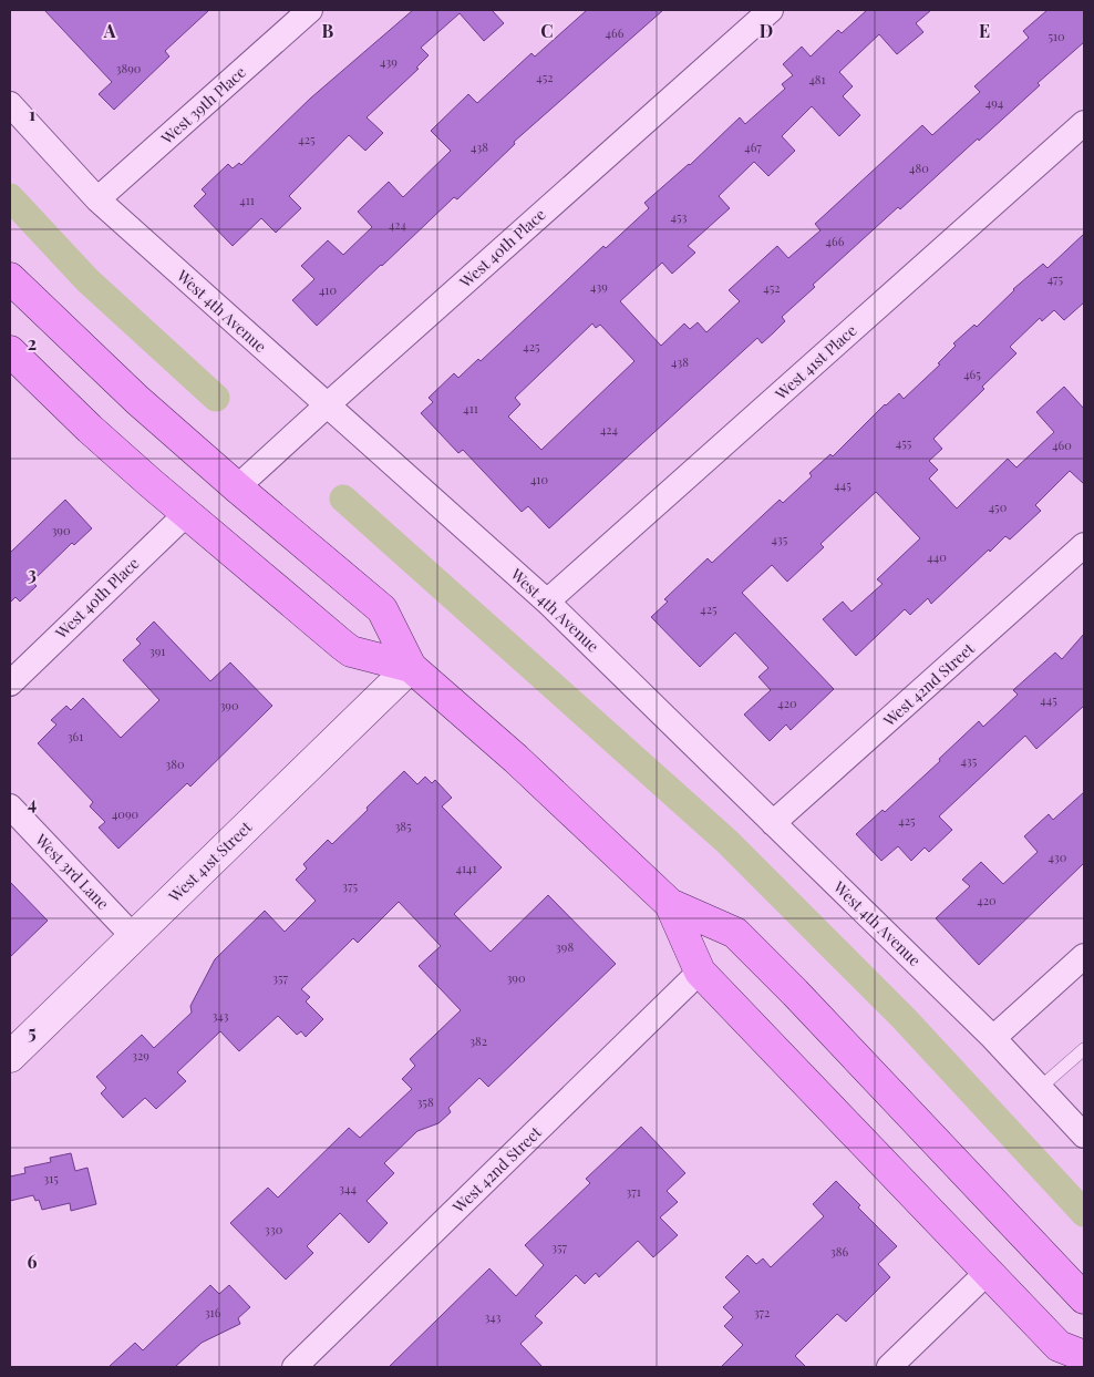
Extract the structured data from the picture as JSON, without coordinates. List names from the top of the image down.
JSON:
{
  "streets": {
    "street": [
      "West 39th Place",
      "West 40th Place",
      "West 4th Avenue",
      "West 41st Place",
      "West 42nd Street",
      "West 41st Street",
      "West 3rd Lane"
    ]
  },
  "crossings": [
    ["West 39th Place", "West 4th Avenue"],
    ["West 40th Place", "West 4th Avenue"],
    ["West 4th Avenue", "West 41st Place"],
    ["West 4th Avenue", "West 42nd Street"],
    ["West 41st Street", "West 3rd Lane"]
  ],
  "house_numbers": [
    "466",
    "510",
    "439",
    "3890",
    "452",
    "481",
    "494",
    "425",
    "438",
    "467",
    "480",
    "411",
    "453",
    "424",
    "466",
    "475",
    "439",
    "452",
    "410",
    "425",
    "438",
    "465",
    "411",
    "424",
    "455",
    "460",
    "410",
    "445",
    "450",
    "390",
    "435",
    "440",
    "425",
    "391",
    "445",
    "420",
    "390",
    "361",
    "435",
    "380",
    "4090",
    "425",
    "385",
    "430",
    "4141",
    "375",
    "420",
    "398",
    "357",
    "390",
    "343",
    "382",
    "329",
    "358",
    "315",
    "344",
    "371",
    "330",
    "357",
    "386",
    "316",
    "372",
    "343"
  ],
  "grid": {
    "columns": [
      "A",
      "B",
      "C",
      "D",
      "E"
    ],
    "rows": [
      "1",
      "2",
      "3",
      "4",
      "5",
      "6"
    ]
  }
}
